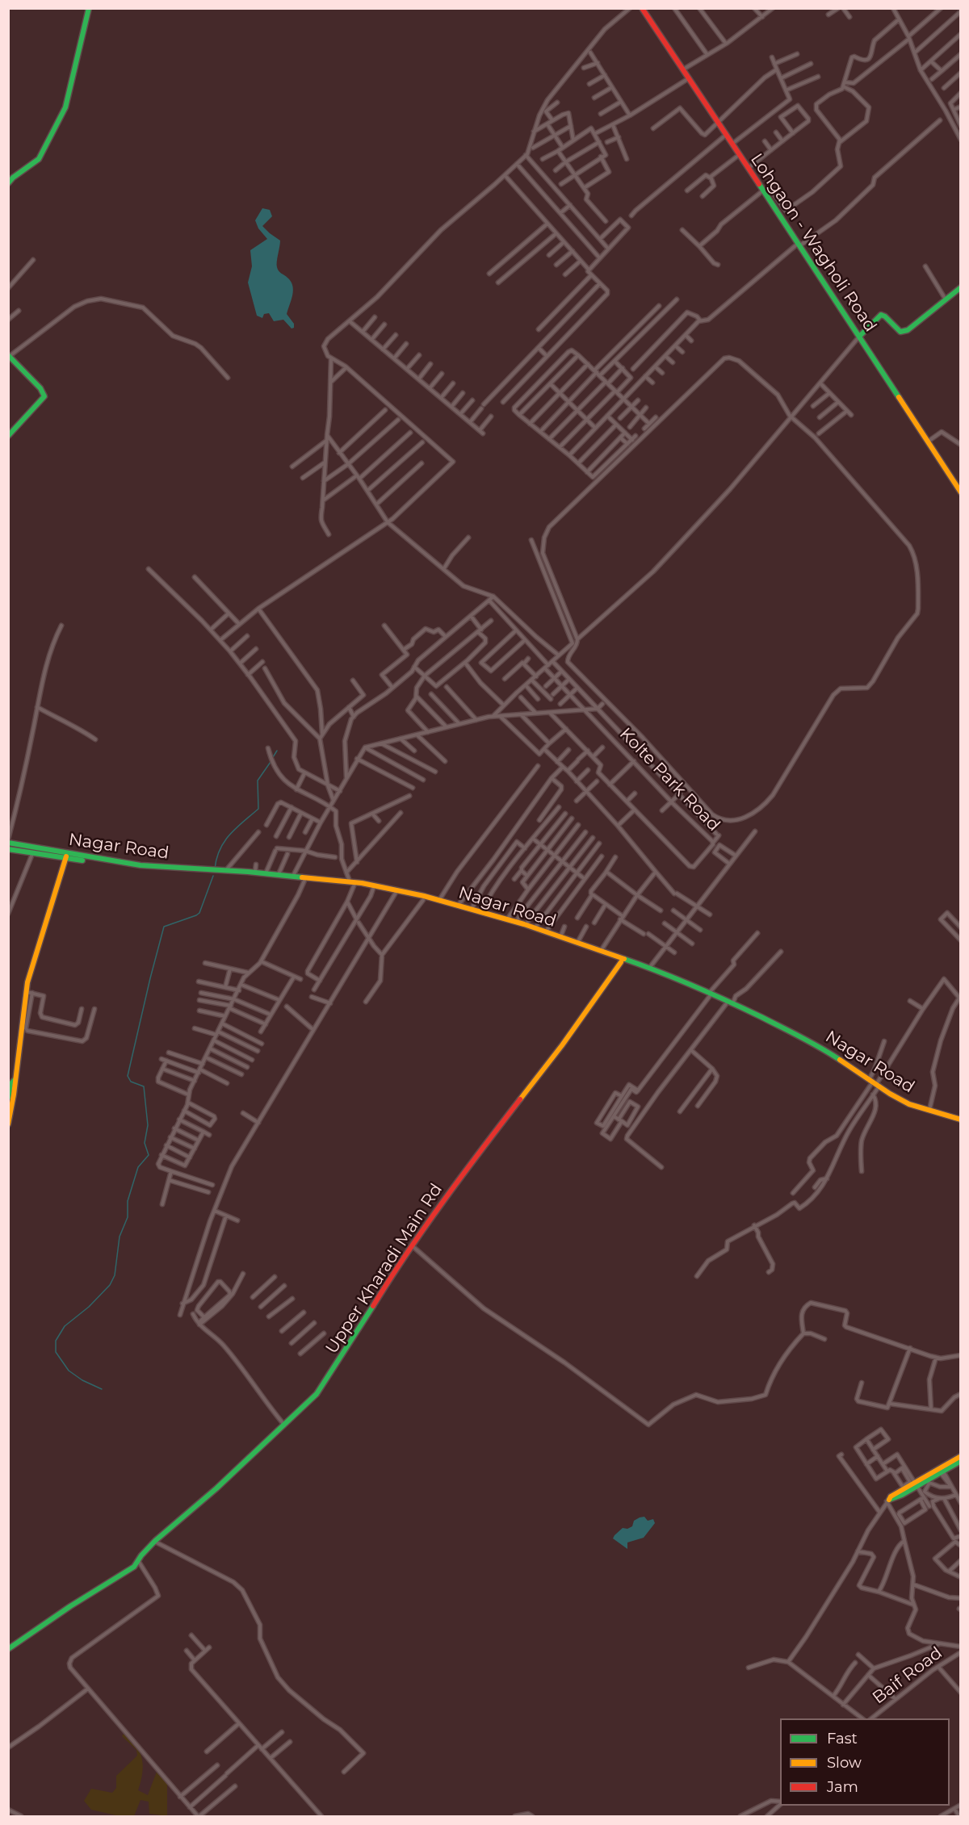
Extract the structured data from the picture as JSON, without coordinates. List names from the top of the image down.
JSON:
{
  "streets": {
    "main road": ["Lohgaon - Wagholi Road", "Nagar Road", "Upper Kharadi Main Rd"],
    "street": ["Kolte Park Road", "Baif Road"]
  },
  "crossings": [
    ["Nagar Road", "Upper Kharadi Main Rd"]
  ],
  "legend": ["Fast", "Slow", "Jam"]
}
